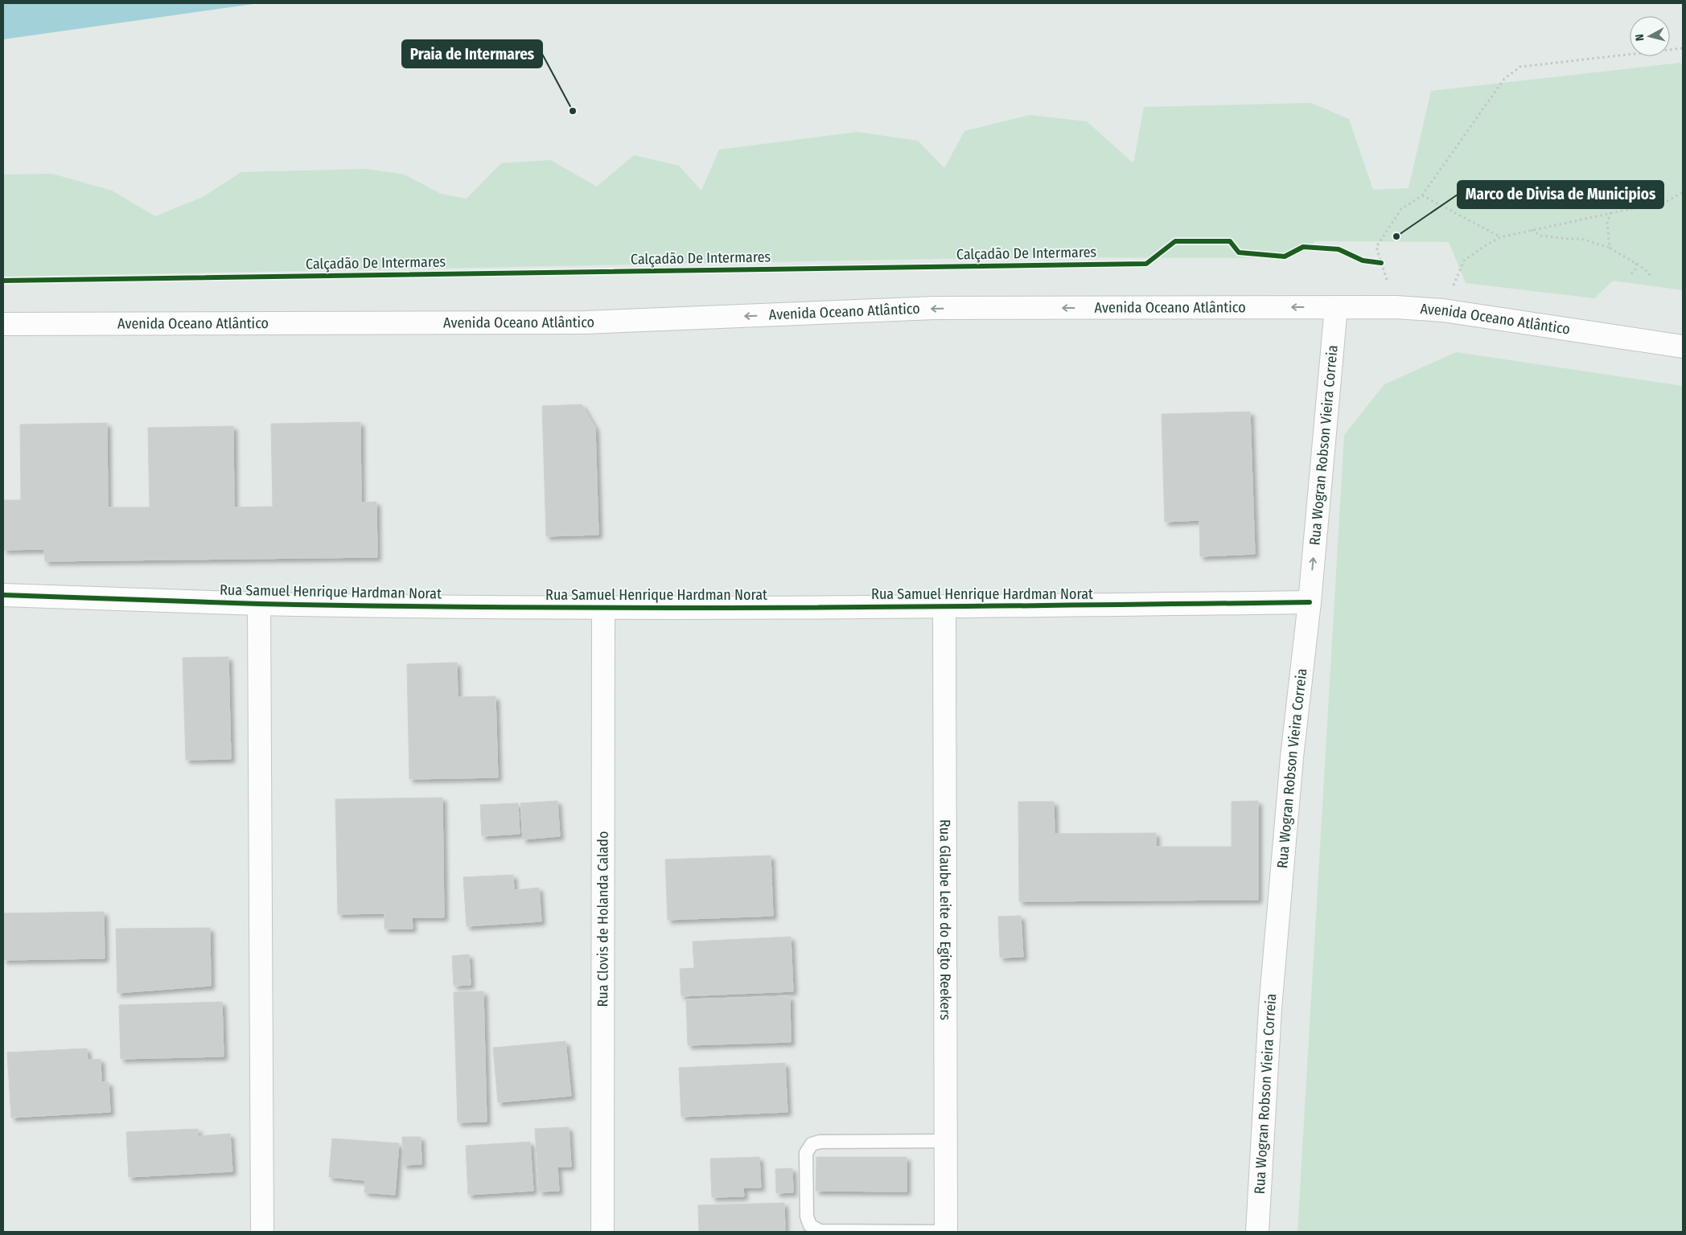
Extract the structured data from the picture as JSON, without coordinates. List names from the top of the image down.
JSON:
{
  "streets": {
    "street": [
      "Avenida Oceano Atlântico",
      "Rua Wogran Robson Vieira Correia",
      "Rua Samuel Henrique Hardman Norat",
      "Rua Clovis de Holanda Calado",
      "Rua Glaube Leite do Egito Reekers"
    ],
    "cycle path": ["Calçadão De Intermares"]
  },
  "crossings": [
    ["Avenida Oceano Atlântico", "Rua Wogran Robson Vieira Correia"],
    ["Rua Wogran Robson Vieira Correia", "Rua Samuel Henrique Hardman Norat"],
    ["Rua Samuel Henrique Hardman Norat", "Rua Clovis de Holanda Calado"],
    ["Rua Samuel Henrique Hardman Norat", "Rua Glaube Leite do Egito Reekers"]
  ],
  "one_way": ["Avenida Oceano Atlântico"],
  "places": ["Praia de Intermares", "Marco de Divisa de Municipios"],
  "north": "left"
}
